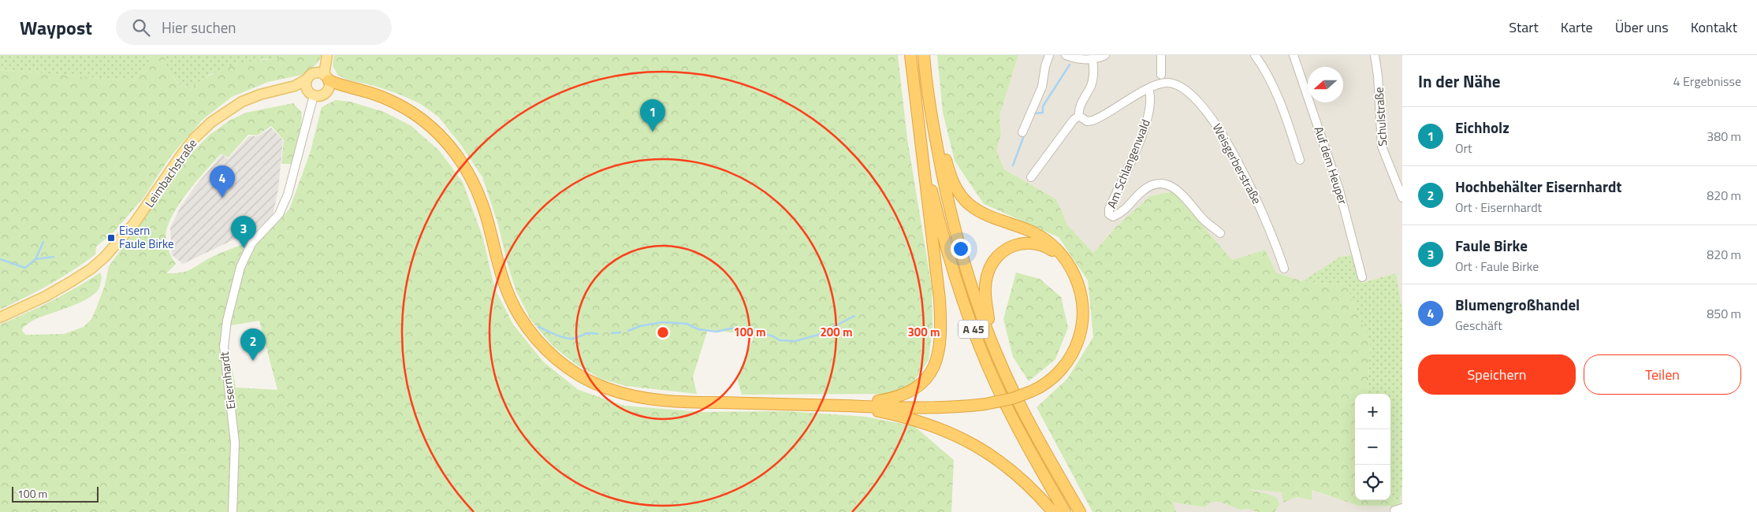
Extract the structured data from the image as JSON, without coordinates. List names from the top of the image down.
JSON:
{
  "streets": {
    "highway": ["A 45"],
    "main road": ["Leimbachstraße"],
    "street": [
      "Schulstraße",
      "Am Schlangenwald",
      "Weisgerberstraße",
      "Auf dem Heuper",
      "Eisernhardt"
    ]
  },
  "crossings": [
    ["Am Schlangenwald", "Weisgerberstraße"],
    ["Leimbachstraße", "Eisernhardt"]
  ],
  "places": {
    "transit": ["Eisern Faule Birke"]
  },
  "scale_bar": "100 m",
  "north": "left",
  "page": {
    "header": "Waypost",
    "search": "Hier suchen",
    "nav": [
      "Start",
      "Karte",
      "Über uns",
      "Kontakt"
    ],
    "heading": ["In der Nähe", "4 Ergebnisse"],
    "pins": [
      "1",
      "4",
      "3",
      "2"
    ],
    "list": [
      {
        "mark": "1",
        "name": "Eichholz",
        "note": "Ort",
        "value": "380 m"
      },
      {
        "mark": "2",
        "name": "Hochbehälter Eisernhardt",
        "note": "Ort · Eisernhardt",
        "value": "820 m"
      },
      {
        "mark": "3",
        "name": "Faule Birke",
        "note": "Ort · Faule Birke",
        "value": "820 m"
      },
      {
        "mark": "4",
        "name": "Blumengroßhandel",
        "note": "Geschäft",
        "value": "850 m"
      }
    ],
    "buttons": ["Speichern", "Teilen"],
    "map_buttons": ["+", "−"],
    "scale": "100 m"
  },
  "rings": ["100 m", "200 m", "300 m"]
}
